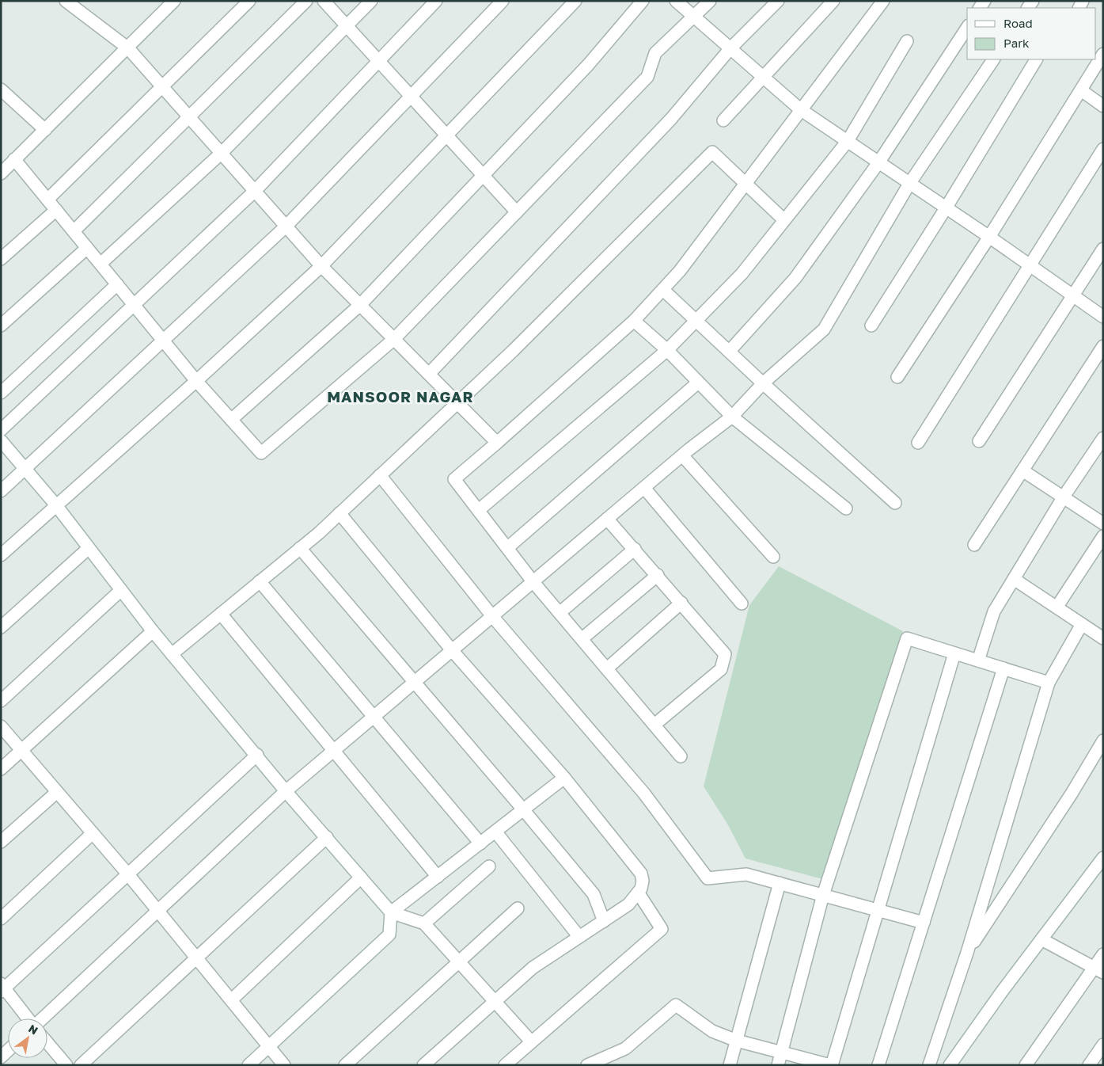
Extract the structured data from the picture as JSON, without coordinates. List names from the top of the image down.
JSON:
{
  "districts": ["MANSOOR NAGAR"],
  "legend": ["Road", "Park"],
  "north": "top right"
}
